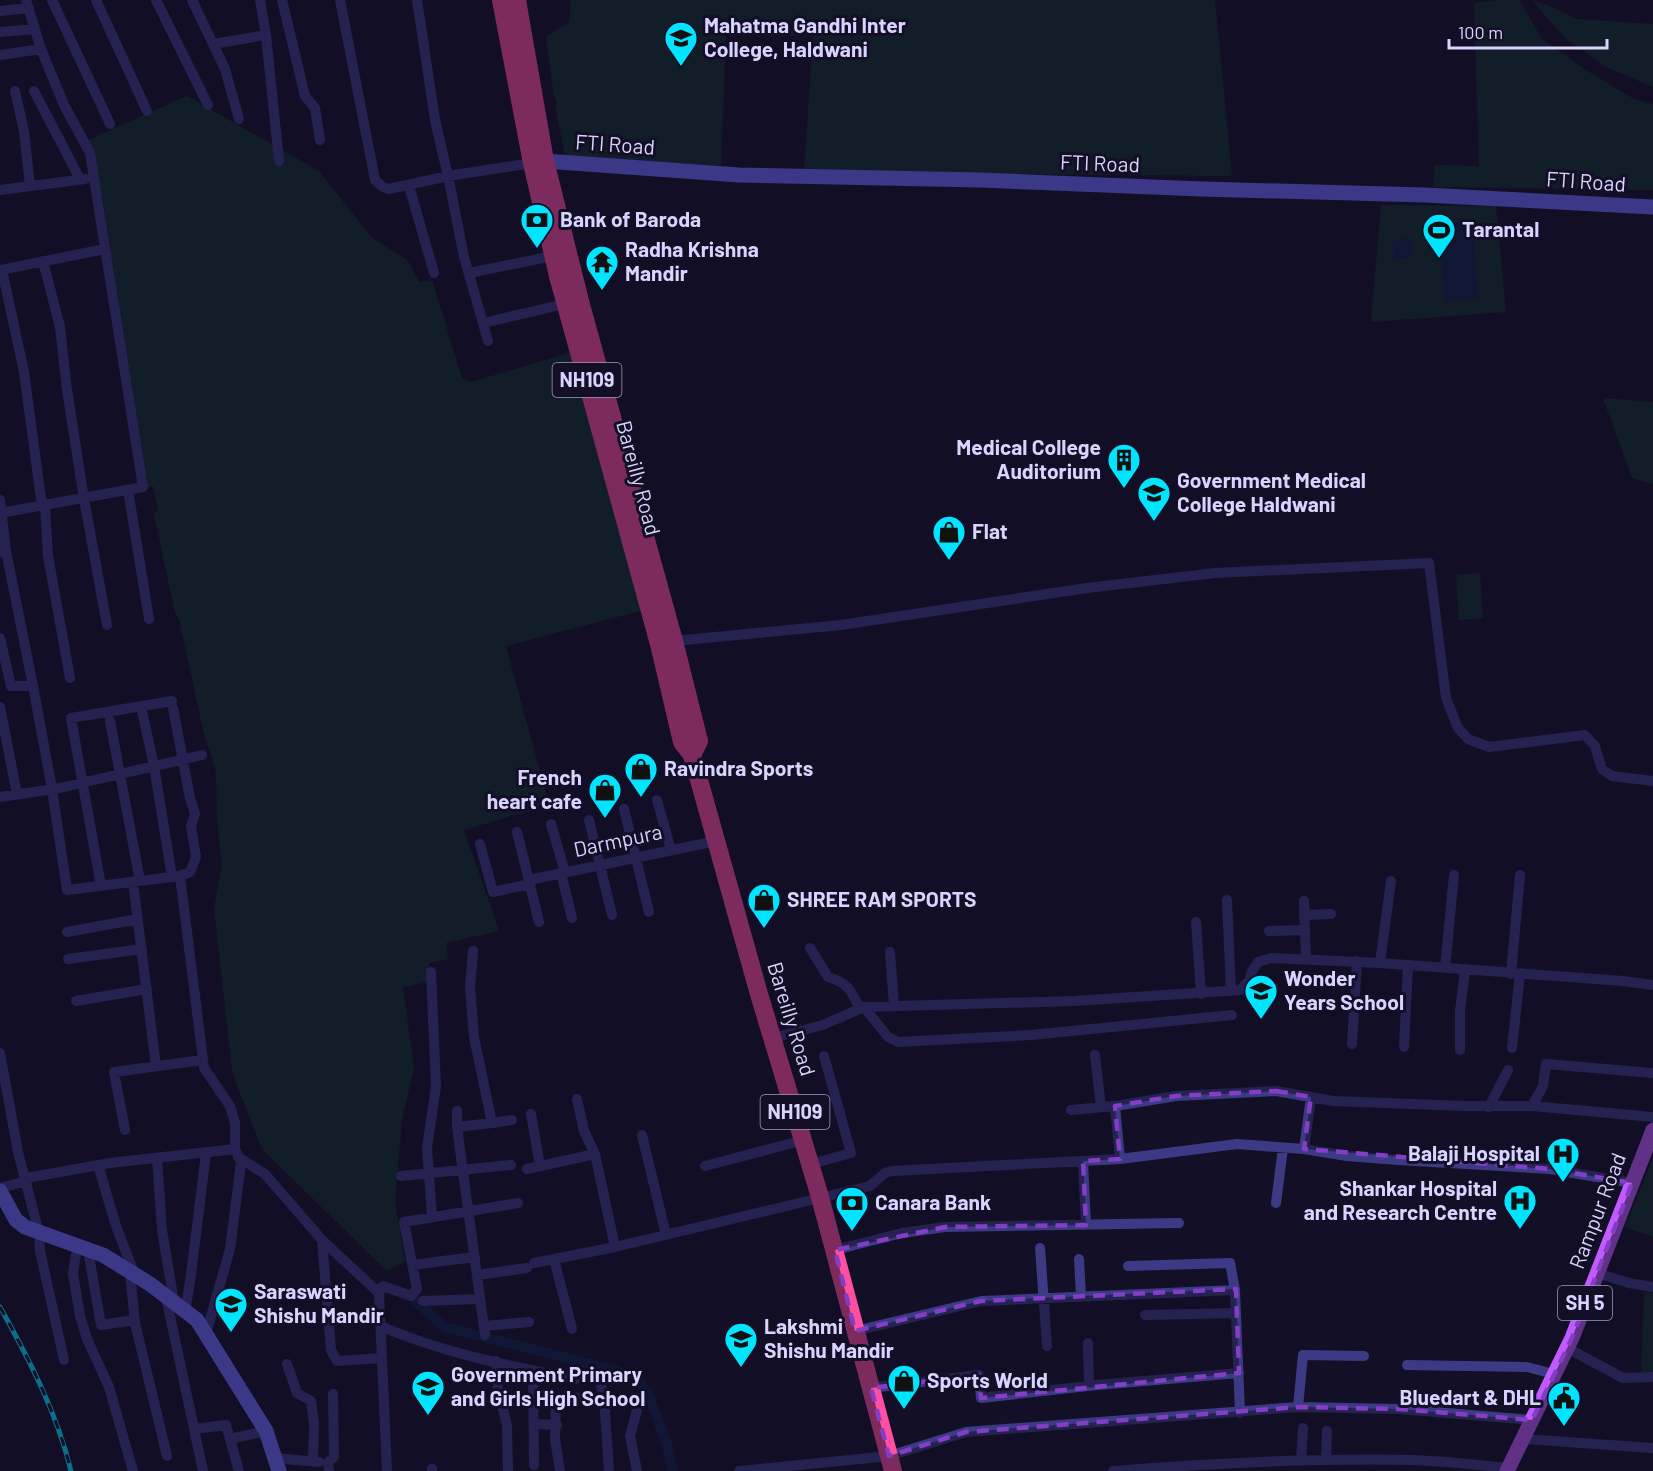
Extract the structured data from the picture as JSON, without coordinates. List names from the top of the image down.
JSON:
{
  "streets": {
    "highway": ["NH109", "Bareilly Road"],
    "main road": ["FTI Road", "Rampur Road", "SH 5"],
    "street": ["Darmpura"]
  },
  "crossings": [
    ["FTI Road", "Bareilly Road"],
    ["Bareilly Road", "Darmpura"]
  ],
  "places": {
    "school or university": [
      "Mahatma Gandhi Inter College, Haldwani",
      "Government Medical College Haldwani",
      "Wonder Years School",
      "Saraswati Shishu Mandir",
      "Lakshmi Shishu Mandir",
      "Government Primary and Girls High School"
    ],
    "bank": ["Bank of Baroda", "Canara Bank"],
    "sports": ["Tarantal"],
    "temple": ["Radha Krishna Mandir"],
    "building": ["Medical College Auditorium"],
    "shop": [
      "Flat",
      "Ravindra Sports",
      "French heart cafe",
      "SHREE RAM SPORTS",
      "Sports World"
    ],
    "hospital": ["Balaji Hospital", "Shankar Hospital and Research Centre"],
    "public building": ["Bluedart & DHL"]
  },
  "scale_bar": "100 m"
}
